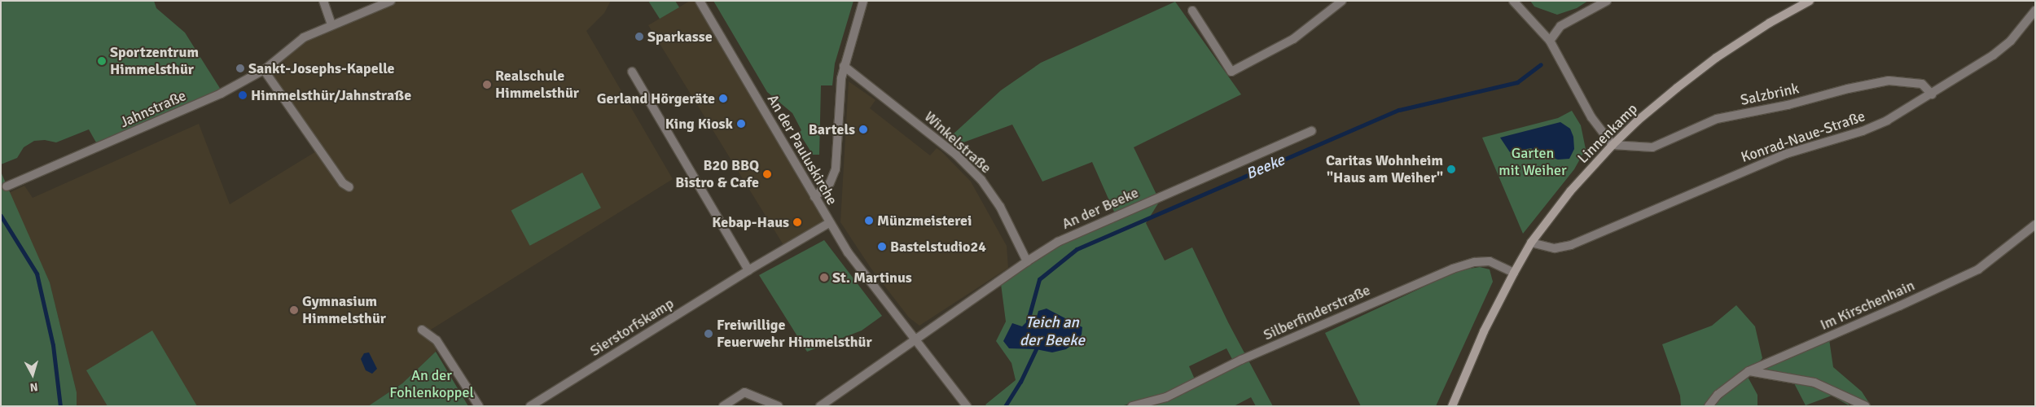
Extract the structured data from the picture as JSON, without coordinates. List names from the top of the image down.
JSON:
{
  "streets": {
    "main road": ["Linnenkamp"],
    "street": [
      "Salzbrink",
      "Jahnstraße",
      "Konrad-Naue-Straße",
      "Winkelstraße",
      "An der Pauluskirche",
      "An der Beeke",
      "Im Kirschenhain",
      "Silberfinderstraße",
      "Sierstorfskamp"
    ]
  },
  "crossings": [
    ["Salzbrink", "Linnenkamp"],
    ["Salzbrink", "Konrad-Naue-Straße"],
    ["Linnenkamp", "Konrad-Naue-Straße"],
    ["Linnenkamp", "Silberfinderstraße"],
    ["Winkelstraße", "An der Beeke"],
    ["An der Pauluskirche", "Sierstorfskamp"]
  ],
  "water": ["Beeke", "Teich an der Beeke"],
  "parks": ["Garten mit Weiher", "An der Fohlenkoppel"],
  "places": [
    "Sparkasse",
    "Sportzentrum Himmelsthür",
    "Sankt-Josephs-Kapelle",
    "Realschule Himmelsthür",
    "Himmelsthür/Jahnstraße",
    "Gerland Hörgeräte",
    "King Kiosk",
    "Bartels",
    "Caritas Wohnheim \"Haus am Weiher\"",
    "B20 BBQ Bistro & Cafe",
    "Münzmeisterei",
    "Kebap-Haus",
    "Bastelstudio24",
    "St. Martinus",
    "Gymnasium Himmelsthür",
    "Freiwillige Feuerwehr Himmelsthür"
  ],
  "north": "bottom"
}
